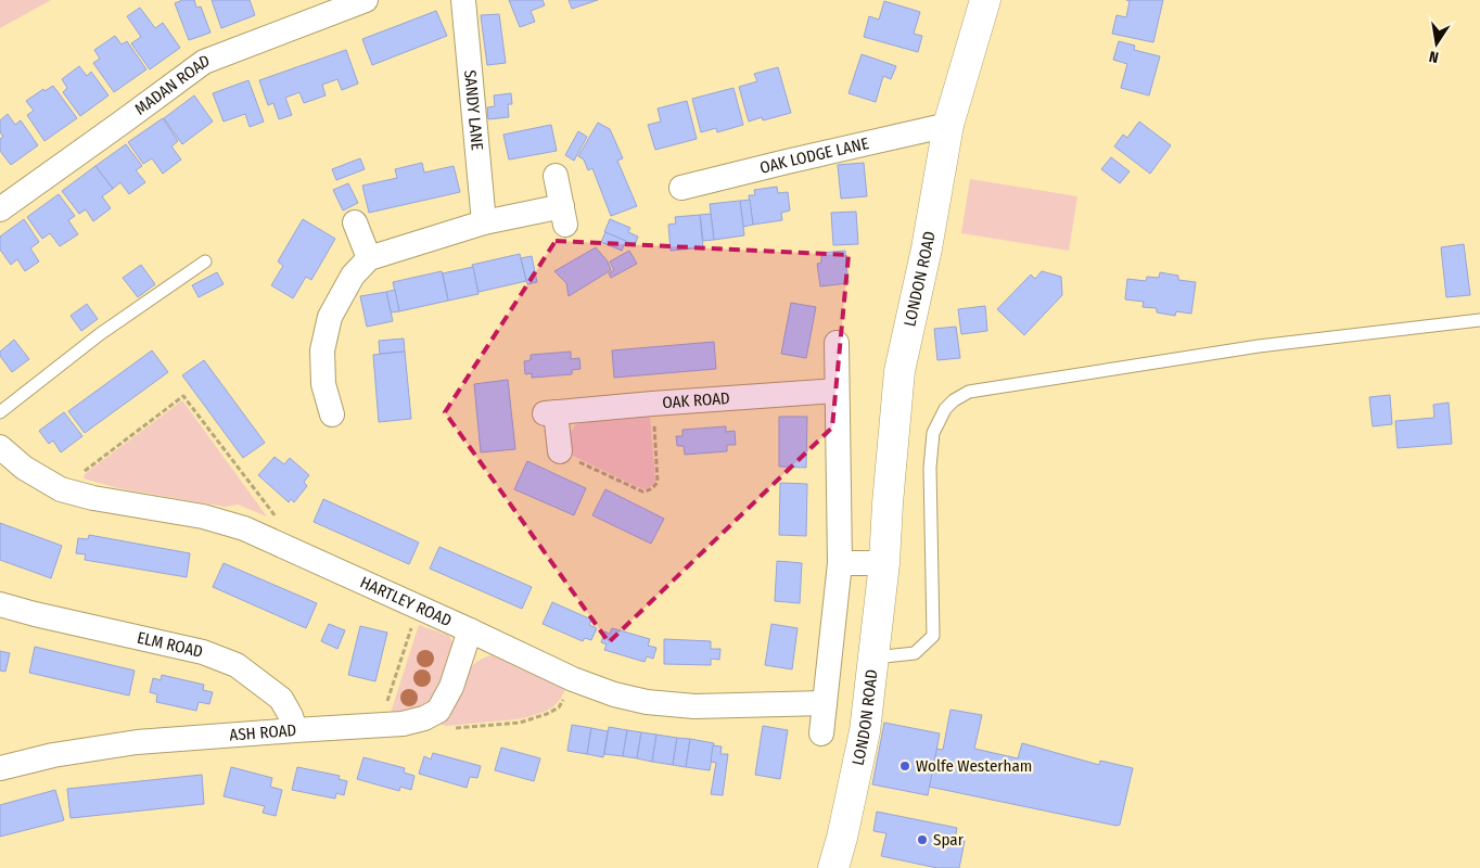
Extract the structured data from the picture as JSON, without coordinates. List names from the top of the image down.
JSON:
{
  "streets": {
    "street": [
      "MADAN ROAD",
      "SANDY LANE",
      "OAK LODGE LANE",
      "LONDON ROAD",
      "OAK ROAD",
      "HARTLEY ROAD",
      "ELM ROAD",
      "ASH ROAD"
    ]
  },
  "crossings": [
    ["OAK LODGE LANE", "LONDON ROAD"],
    ["HARTLEY ROAD", "ASH ROAD"],
    ["ELM ROAD", "ASH ROAD"]
  ],
  "places": ["Wolfe Westerham", "Spar"],
  "north": "bottom"
}
